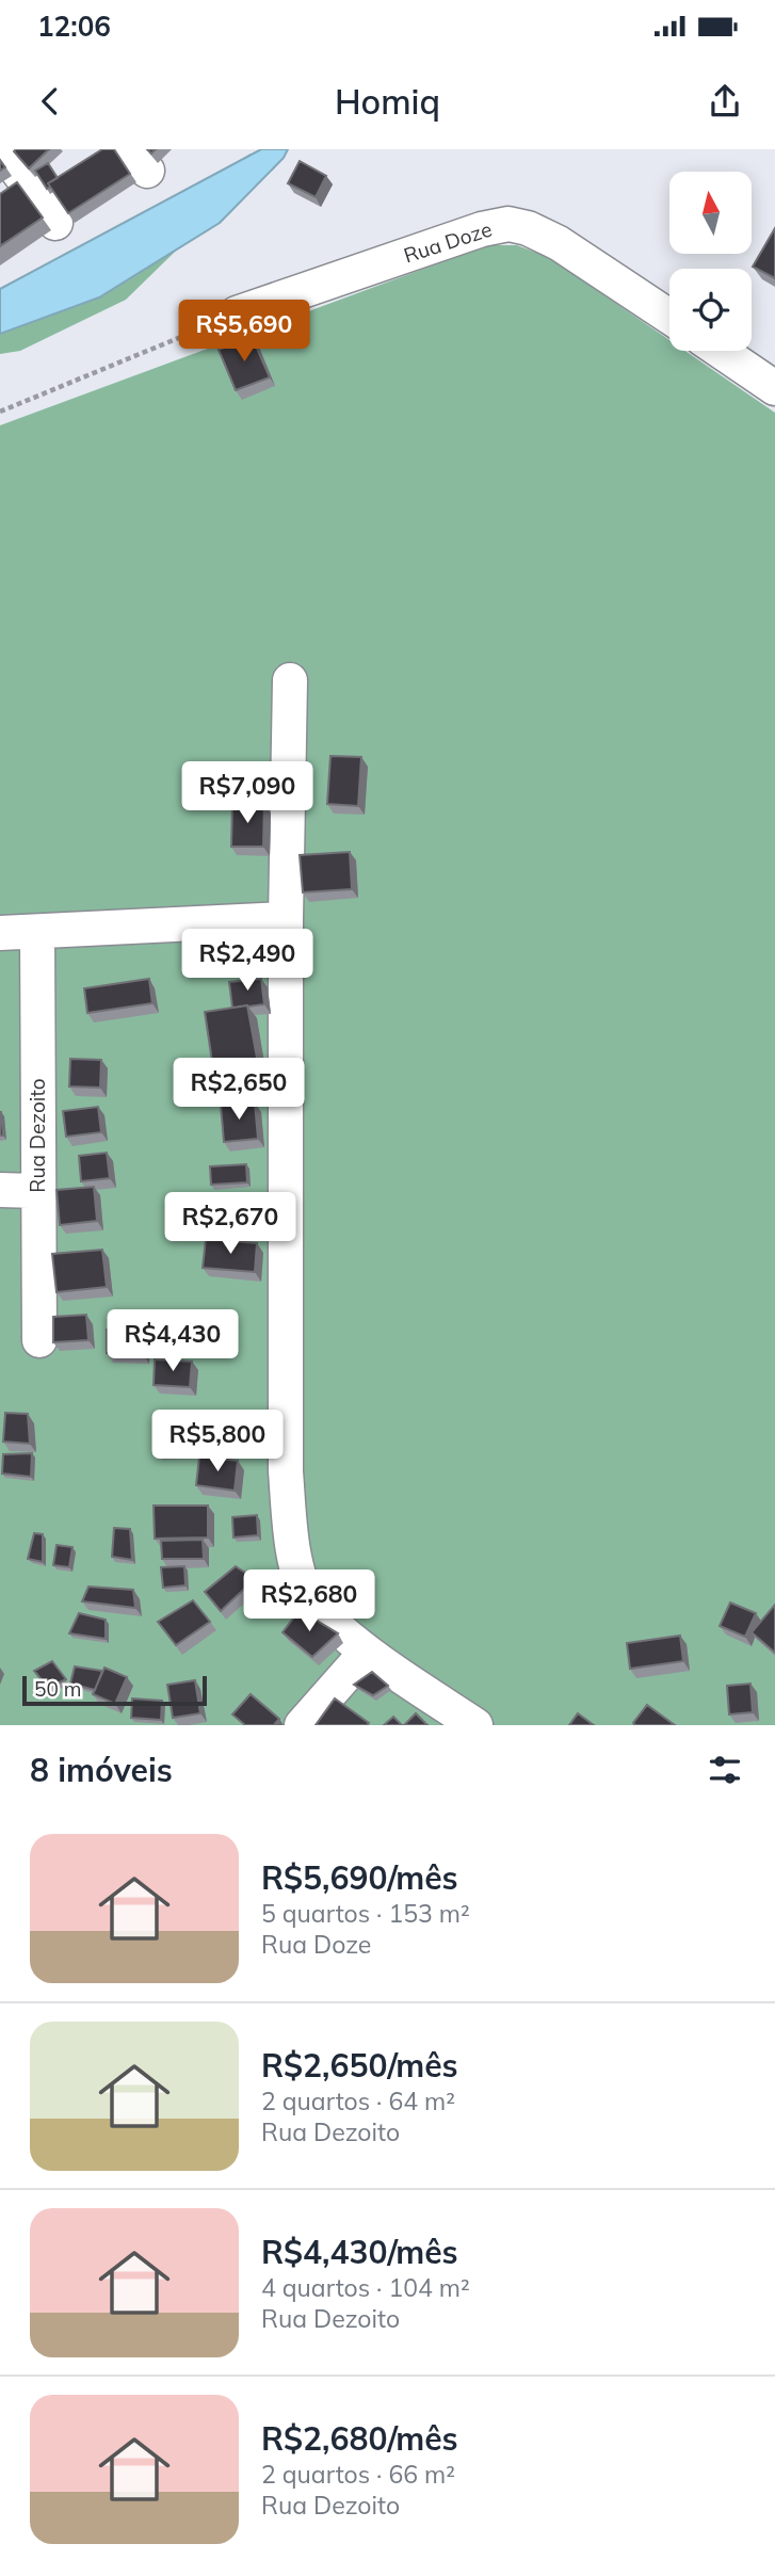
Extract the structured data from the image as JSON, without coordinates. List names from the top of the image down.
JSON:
{
  "streets": {
    "street": ["Rua Doze", "Rua Dezoito"]
  },
  "scale_bar": "50 m",
  "north": "top",
  "page": {
    "status": "12:06",
    "header": "Homiq",
    "price": [
      "R$5,690",
      "R$7,090",
      "R$2,490",
      "R$2,650",
      "R$2,670",
      "R$4,430",
      "R$5,800",
      "R$2,680"
    ],
    "scale": "50 m",
    "heading": "8 imóveis",
    "list": [
      {
        "name": "R$5,690/mês",
        "note": "5 quartos · 153 m² · Rua Doze"
      },
      {
        "name": "R$2,650/mês",
        "note": "2 quartos · 64 m² · Rua Dezoito"
      },
      {
        "name": "R$4,430/mês",
        "note": "4 quartos · 104 m² · Rua Dezoito"
      },
      {
        "name": "R$2,680/mês",
        "note": "2 quartos · 66 m² · Rua Dezoito"
      }
    ]
  }
}
